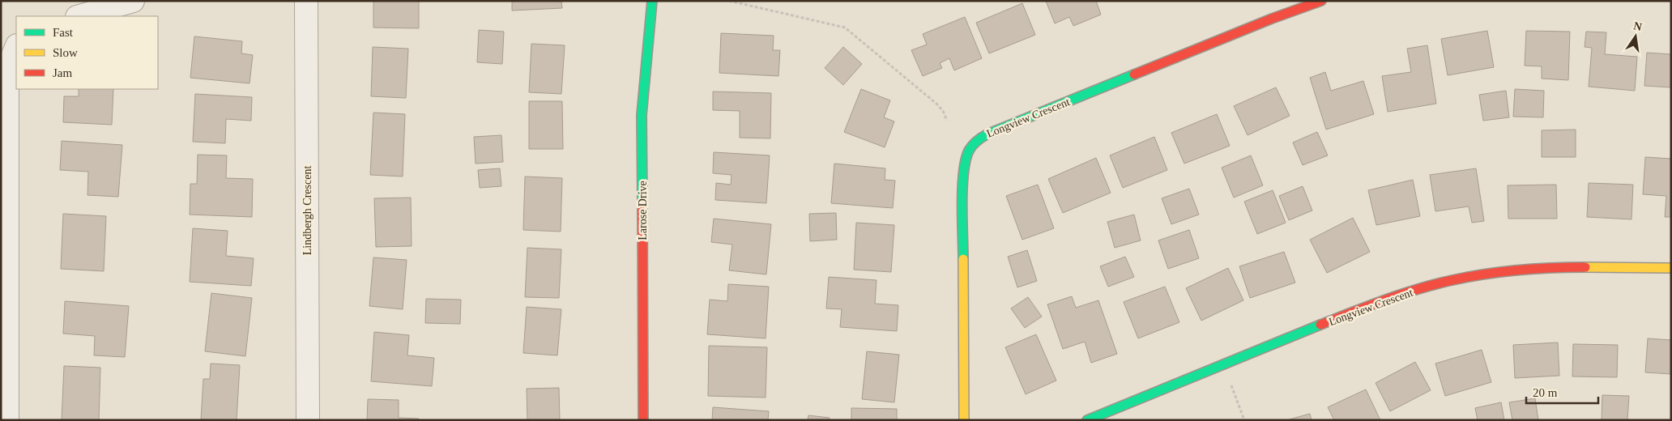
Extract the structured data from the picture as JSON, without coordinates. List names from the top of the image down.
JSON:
{
  "streets": {
    "street": ["Longview Crescent", "Lindbergh Crescent", "Larose Drive"]
  },
  "legend": ["Fast", "Slow", "Jam"],
  "scale_bar": "20 m",
  "north": "top"
}
